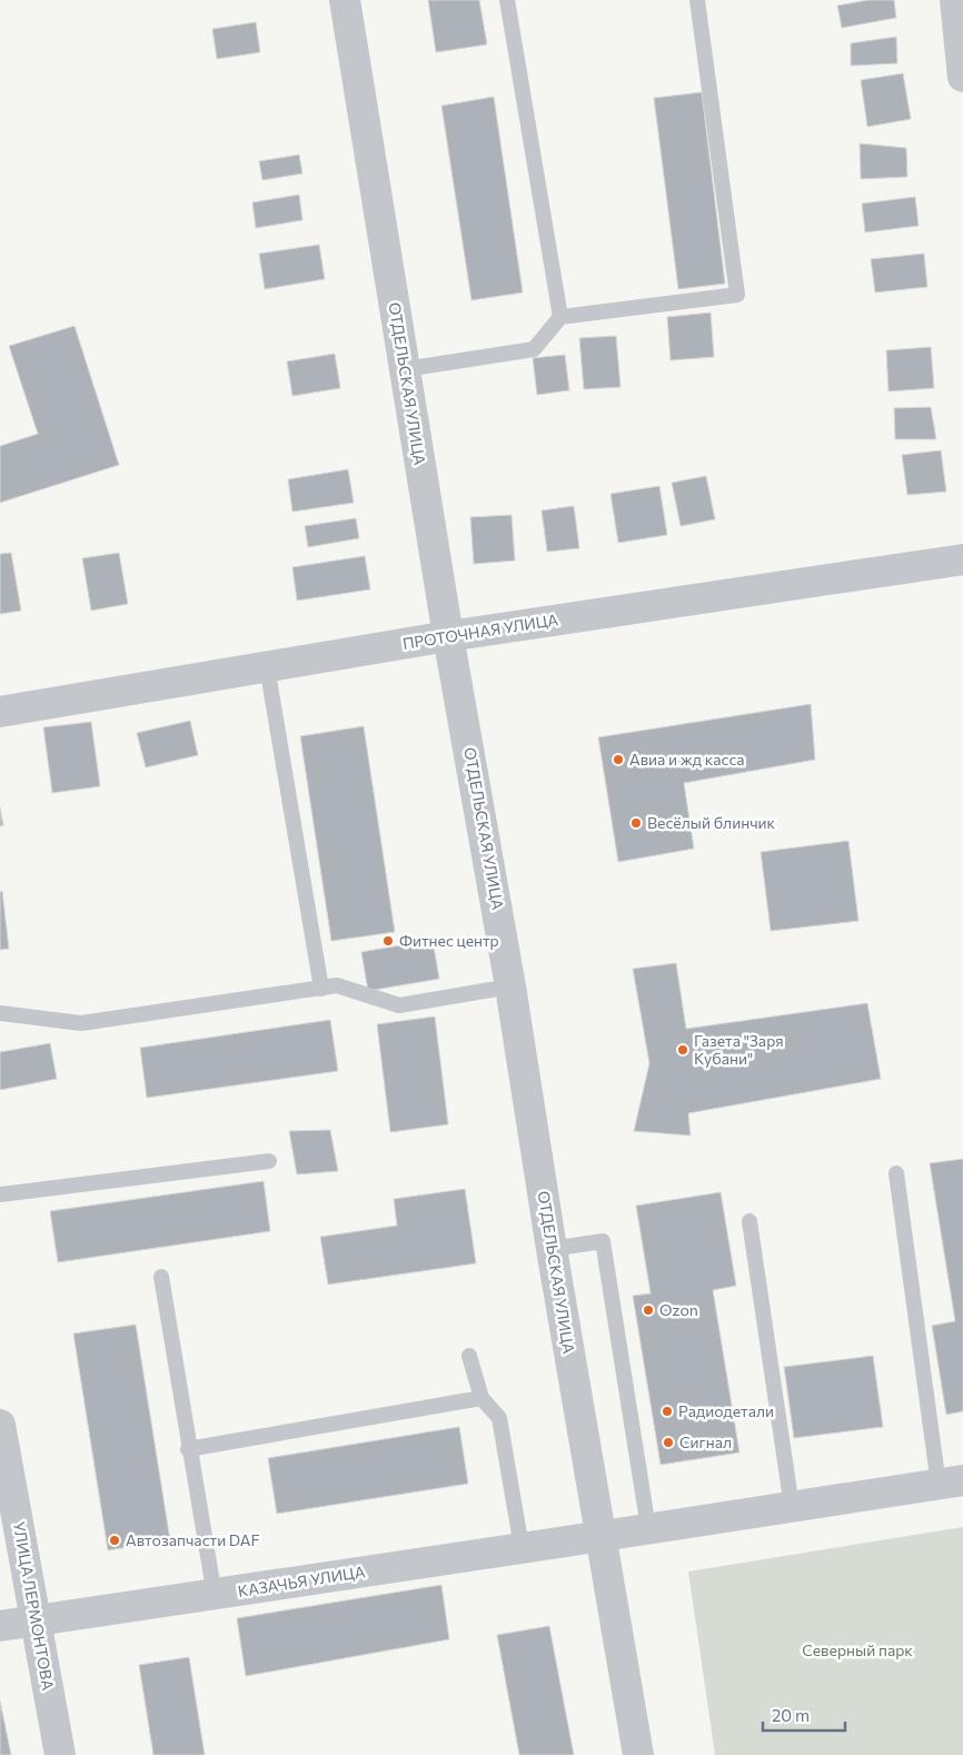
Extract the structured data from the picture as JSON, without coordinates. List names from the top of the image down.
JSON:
{
  "streets": {
    "street": [
      "ОТДЕЛЬСКАЯ УЛИЦА",
      "ПРОТОЧНАЯ УЛИЦА",
      "КАЗАЧЬЯ УЛИЦА",
      "УЛИЦА ЛЕРМОНТОВА"
    ]
  },
  "crossings": [
    ["ОТДЕЛЬСКАЯ УЛИЦА", "ПРОТОЧНАЯ УЛИЦА"],
    ["ОТДЕЛЬСКАЯ УЛИЦА", "КАЗАЧЬЯ УЛИЦА"],
    ["КАЗАЧЬЯ УЛИЦА", "УЛИЦА ЛЕРМОНТОВА"]
  ],
  "parks": ["Северный парк"],
  "places": [
    "Авиа и жд касса",
    "Весёлый блинчик",
    "Фитнес центр",
    "Газета \"Заря Кубани\"",
    "Ozon",
    "Радиодетали",
    "Сигнал",
    "Автозапчасти DAF"
  ],
  "scale_bar": "20 m"
}
